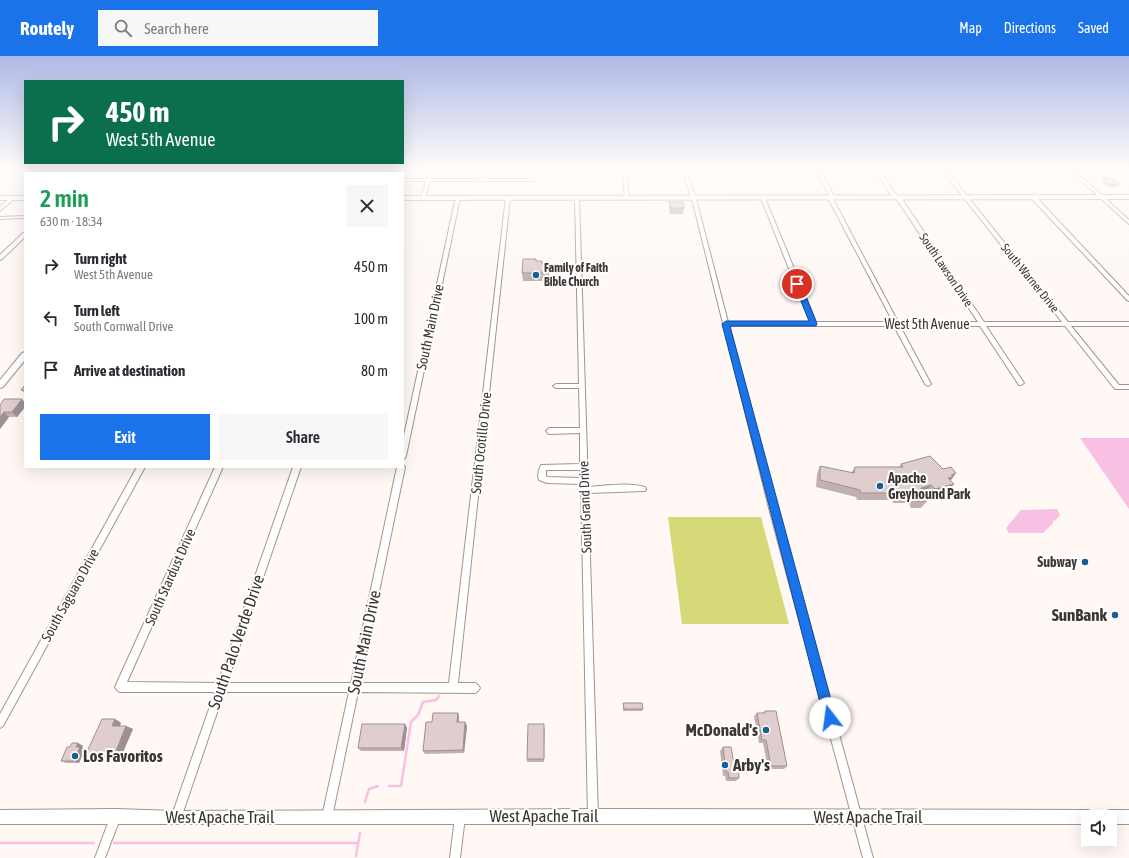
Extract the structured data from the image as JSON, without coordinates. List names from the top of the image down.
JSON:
{
  "streets": {
    "main road": ["West Apache Trail"],
    "street": [
      "South Lawson Drive",
      "South Warner Drive",
      "West 5th Avenue",
      "South Main Drive",
      "South Ocotillo Drive",
      "South Grand Drive",
      "South Stardust Drive",
      "South Saguaro Drive",
      "South Palo Verde Drive"
    ]
  },
  "crossings": [
    ["South Lawson Drive", "West 5th Avenue"],
    ["South Warner Drive", "West 5th Avenue"],
    ["South Main Drive", "West Apache Trail"],
    ["South Grand Drive", "West Apache Trail"],
    ["South Stardust Drive", "South Palo Verde Drive"],
    ["South Palo Verde Drive", "West Apache Trail"]
  ],
  "places": [
    "Family of Faith Bible Church",
    "Apache Greyhound Park",
    "Subway",
    "SunBank",
    "McDonald's",
    "Los Favoritos",
    "Arby's"
  ],
  "page": {
    "header": "Routely",
    "search": "Search here",
    "nav": ["Map", "Directions", "Saved"],
    "turn": ["450 m", "West 5th Avenue"],
    "heading": ["2 min", "630 m · 18:34"],
    "list": [
      {
        "name": "Turn right",
        "note": "West 5th Avenue",
        "value": "450 m"
      },
      {
        "name": "Turn left",
        "note": "South Cornwall Drive",
        "value": "100 m"
      },
      {
        "name": "Arrive at destination",
        "value": "80 m"
      }
    ],
    "buttons": ["Exit", "Share"]
  }
}
